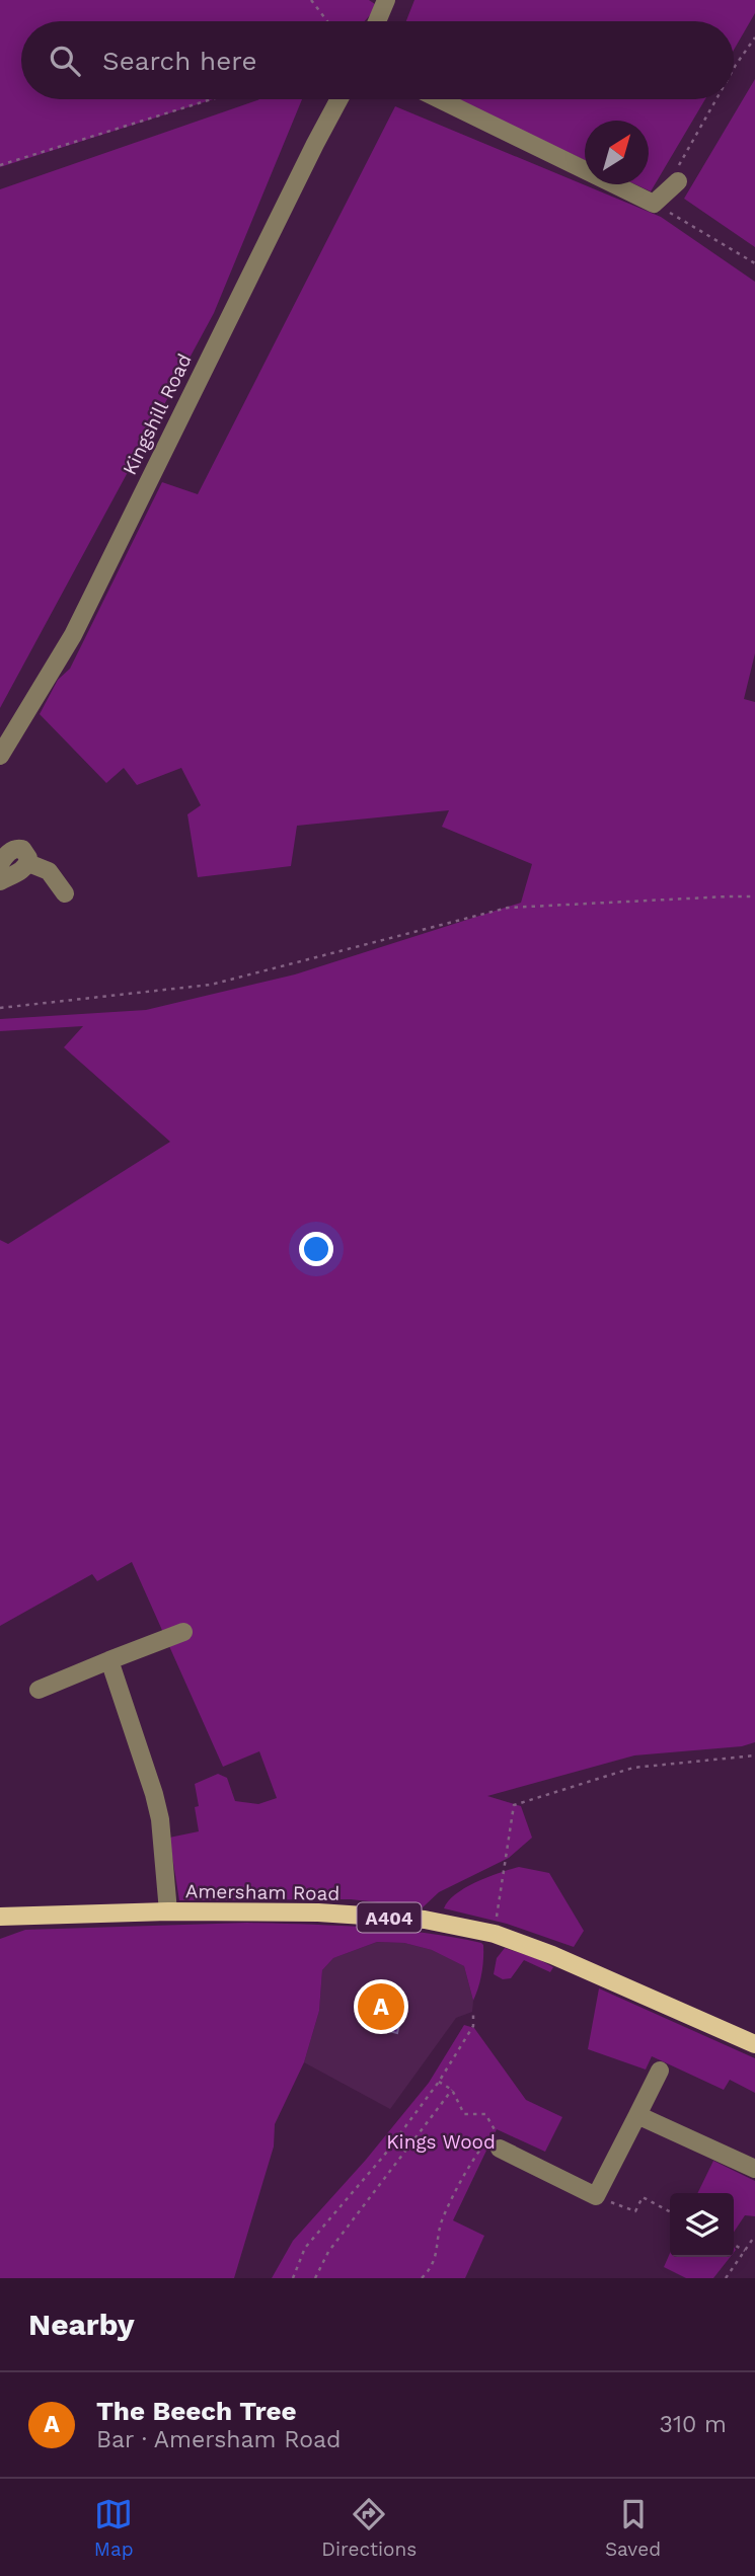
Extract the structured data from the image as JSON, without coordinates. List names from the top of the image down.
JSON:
{
  "streets": {
    "main road": ["Amersham Road", "A404"],
    "street": ["Kingshill Road"]
  },
  "parks": ["Kings Wood"],
  "north": "top right",
  "page": {
    "search": "Search here",
    "pins": "A",
    "heading": "Nearby",
    "list": [
      {
        "mark": "A",
        "name": "The Beech Tree",
        "note": "Bar · Amersham Road",
        "value": "310 m"
      }
    ],
    "nav": ["Map", "Directions", "Saved"]
  }
}
